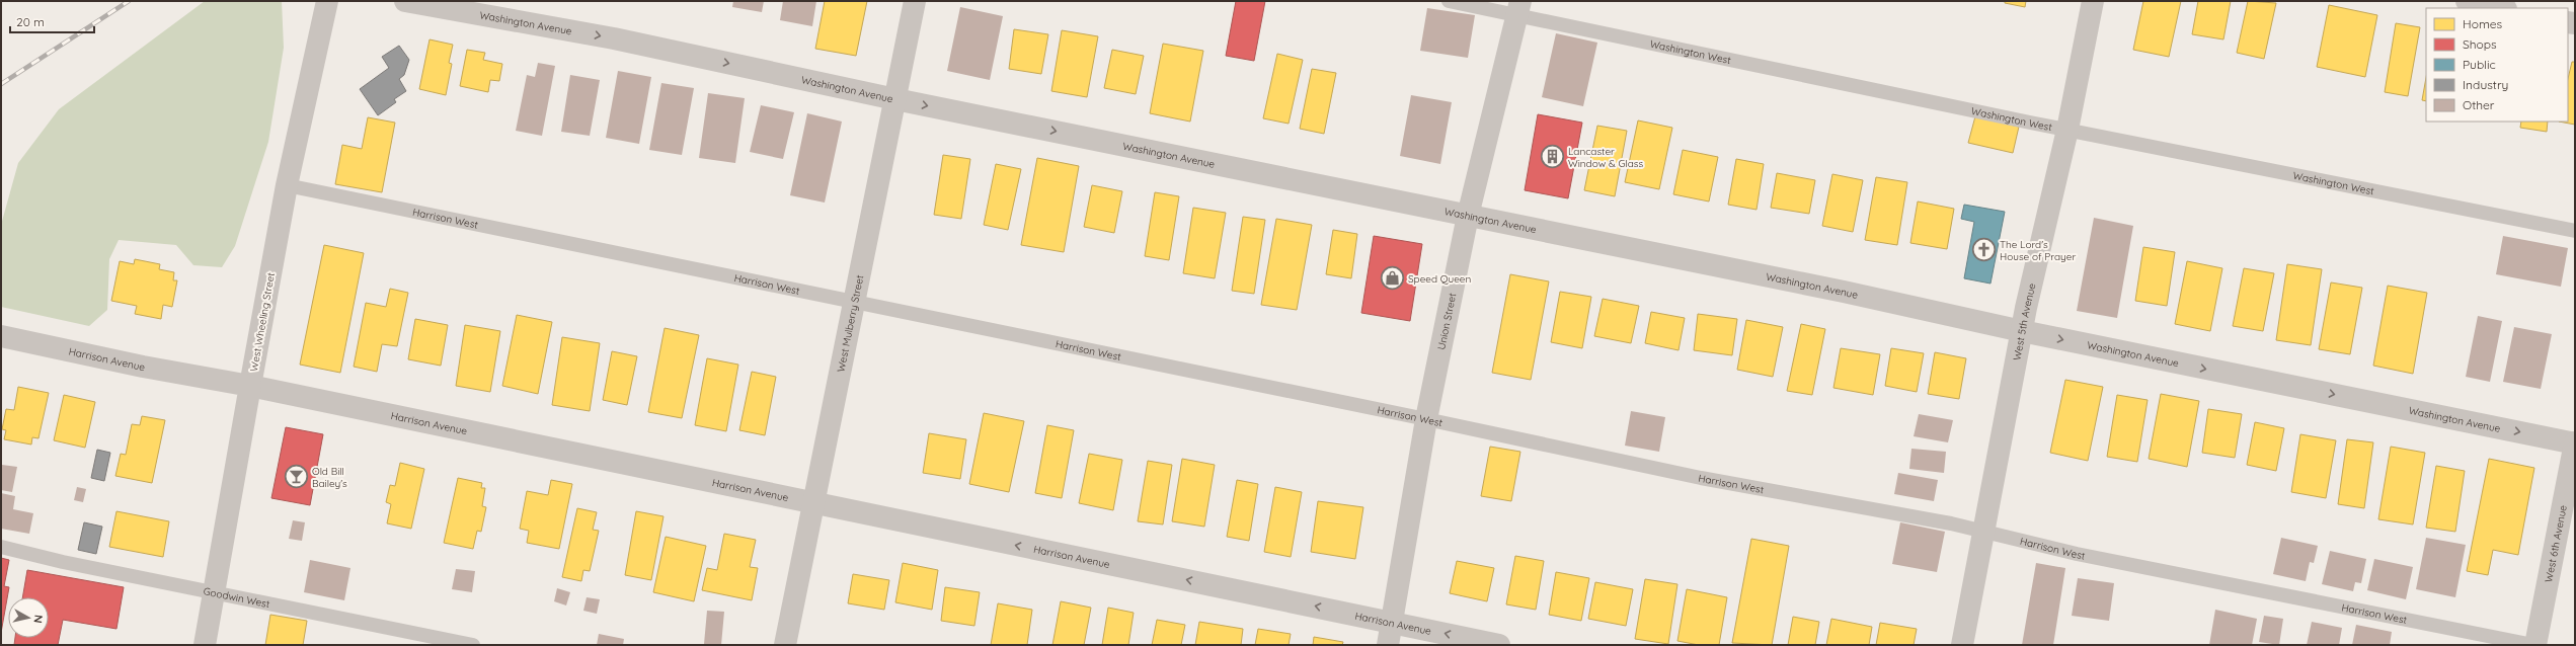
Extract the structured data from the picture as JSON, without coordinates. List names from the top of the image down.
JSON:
{
  "streets": {
    "street": [
      "Washington Avenue",
      "Union Street",
      "West Wheeling Street",
      "West 5th Avenue",
      "West Mulberry Street",
      "Harrison Avenue",
      "West 6th Avenue"
    ],
    "lane": ["Washington West", "Harrison West", "Goodwin West"]
  },
  "crossings": [
    ["Washington Avenue", "Union Street"],
    ["Washington Avenue", "West 5th Avenue"],
    ["Washington Avenue", "West Mulberry Street"],
    ["Washington Avenue", "West 6th Avenue"],
    ["Washington West", "Union Street"],
    ["Washington West", "West 5th Avenue"],
    ["Harrison West", "Union Street"],
    ["Harrison West", "West Wheeling Street"],
    ["Harrison West", "West 5th Avenue"],
    ["Harrison West", "West Mulberry Street"],
    ["Harrison West", "West 6th Avenue"],
    ["Union Street", "Harrison Avenue"],
    ["West Wheeling Street", "Harrison Avenue"],
    ["West Wheeling Street", "Goodwin West"],
    ["West Mulberry Street", "Harrison Avenue"]
  ],
  "one_way": ["Washington Avenue", "Harrison Avenue"],
  "places": {
    "building": ["Lancaster Window & Glass"],
    "church": ["The Lord's House of Prayer"],
    "shop": ["Speed Queen"],
    "bar": ["Old Bill Bailey's"]
  },
  "legend": [
    "Homes",
    "Shops",
    "Public",
    "Industry",
    "Other"
  ],
  "scale_bar": "20 m",
  "north": "right"
}
